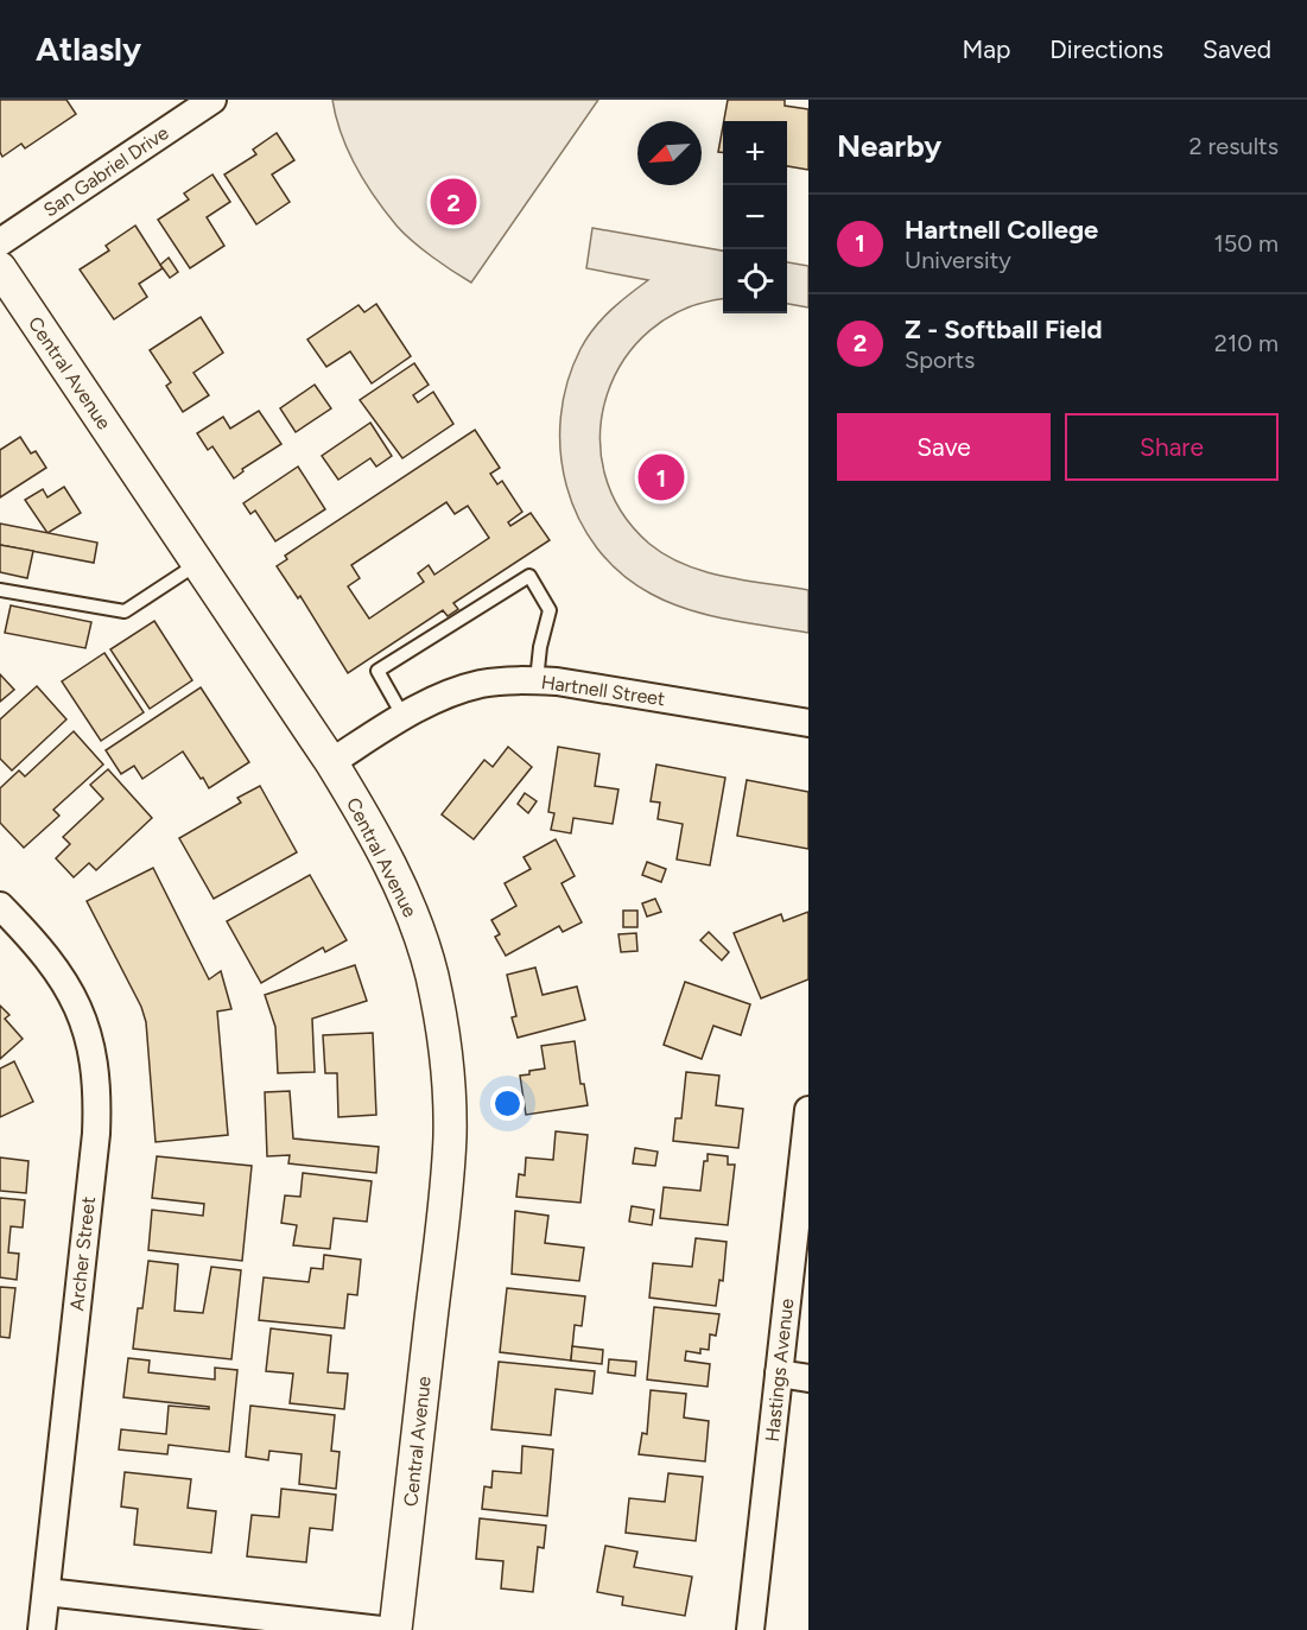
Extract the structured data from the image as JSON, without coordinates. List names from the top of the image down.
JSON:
{
  "streets": {
    "street": [
      "San Gabriel Drive",
      "Central Avenue",
      "Hartnell Street",
      "Archer Street",
      "Hastings Avenue"
    ]
  },
  "crossings": [
    ["Central Avenue", "Hartnell Street"]
  ],
  "north": "bottom left",
  "page": {
    "header": "Atlasly",
    "nav": ["Map", "Directions", "Saved"],
    "heading": ["Nearby", "2 results"],
    "map_buttons": ["+", "−"],
    "pins": ["2", "1"],
    "list": [
      {
        "mark": "1",
        "name": "Hartnell College",
        "note": "University",
        "value": "150 m"
      },
      {
        "mark": "2",
        "name": "Z - Softball Field",
        "note": "Sports",
        "value": "210 m"
      }
    ],
    "buttons": ["Save", "Share"]
  }
}
